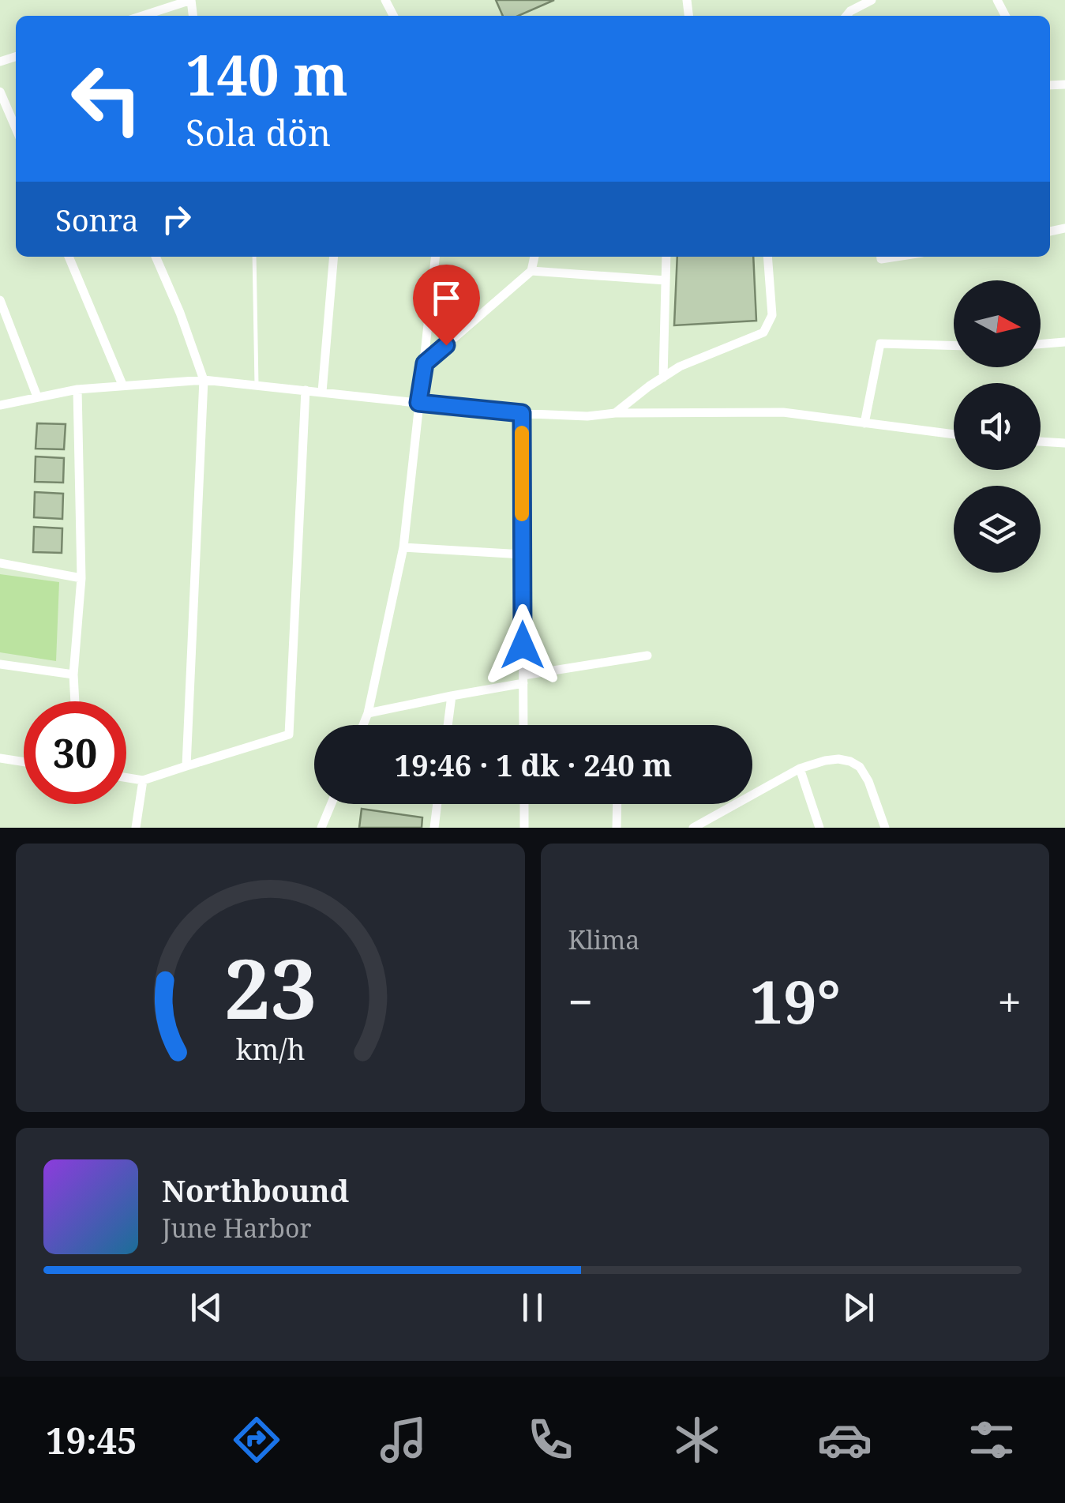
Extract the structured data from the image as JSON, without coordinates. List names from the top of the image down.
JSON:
{
  "north": "right",
  "page": {
    "turn": ["140 m", "Sola dön"],
    "then": "Sonra",
    "limit": "30",
    "trip": "19:46 · 1 dk · 240 m",
    "tile": "Klima",
    "heat": ["−", "19°", "+"],
    "song": ["Northbound", "June Harbor"],
    "tabs": "19:45",
    "gauge": ["23", "km/h"]
  }
}
